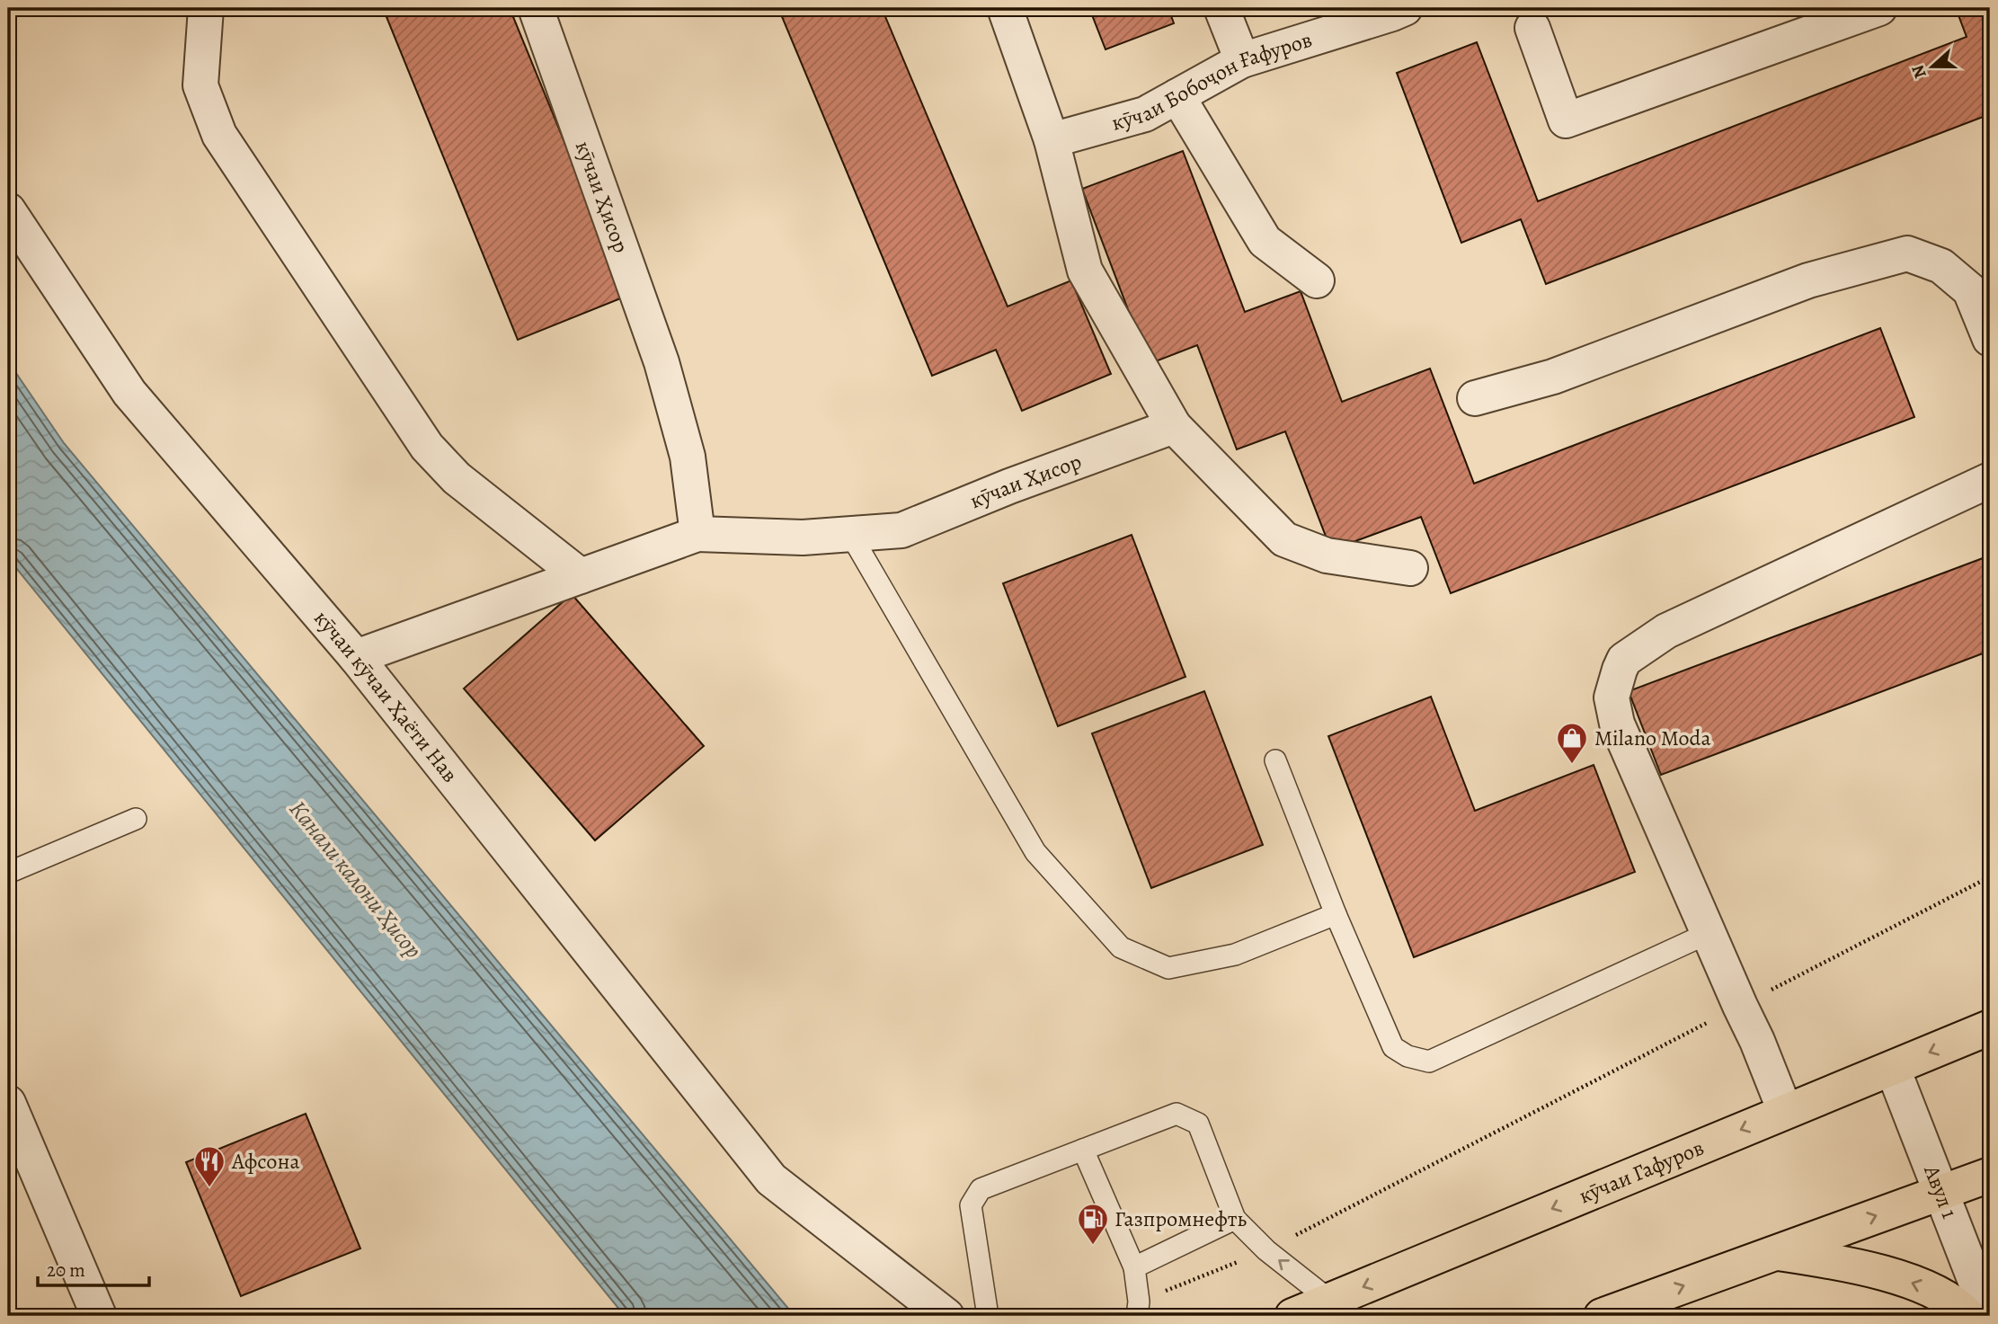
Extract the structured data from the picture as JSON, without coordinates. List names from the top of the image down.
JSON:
{
  "streets": {
    "main road": ["кӯчаи Гафуров"],
    "street": [
      "кӯчаи Бобоҷон Ғафуров",
      "кӯчаи Ҳисор",
      "кӯчаи кӯчаи Ҳаёти Нав",
      "Авул 1"
    ]
  },
  "crossings": [
    ["кӯчаи Ҳисор", "кӯчаи кӯчаи Ҳаёти Нав"],
    ["кӯчаи Гафуров", "Авул 1"]
  ],
  "water": ["Канали калони Ҳисор"],
  "places": {
    "shop": ["Milano Moda"],
    "restaurant": ["Афсона"],
    "fuel station": ["Газпромнефть"]
  },
  "scale_bar": "20 m",
  "north": "left"
}
